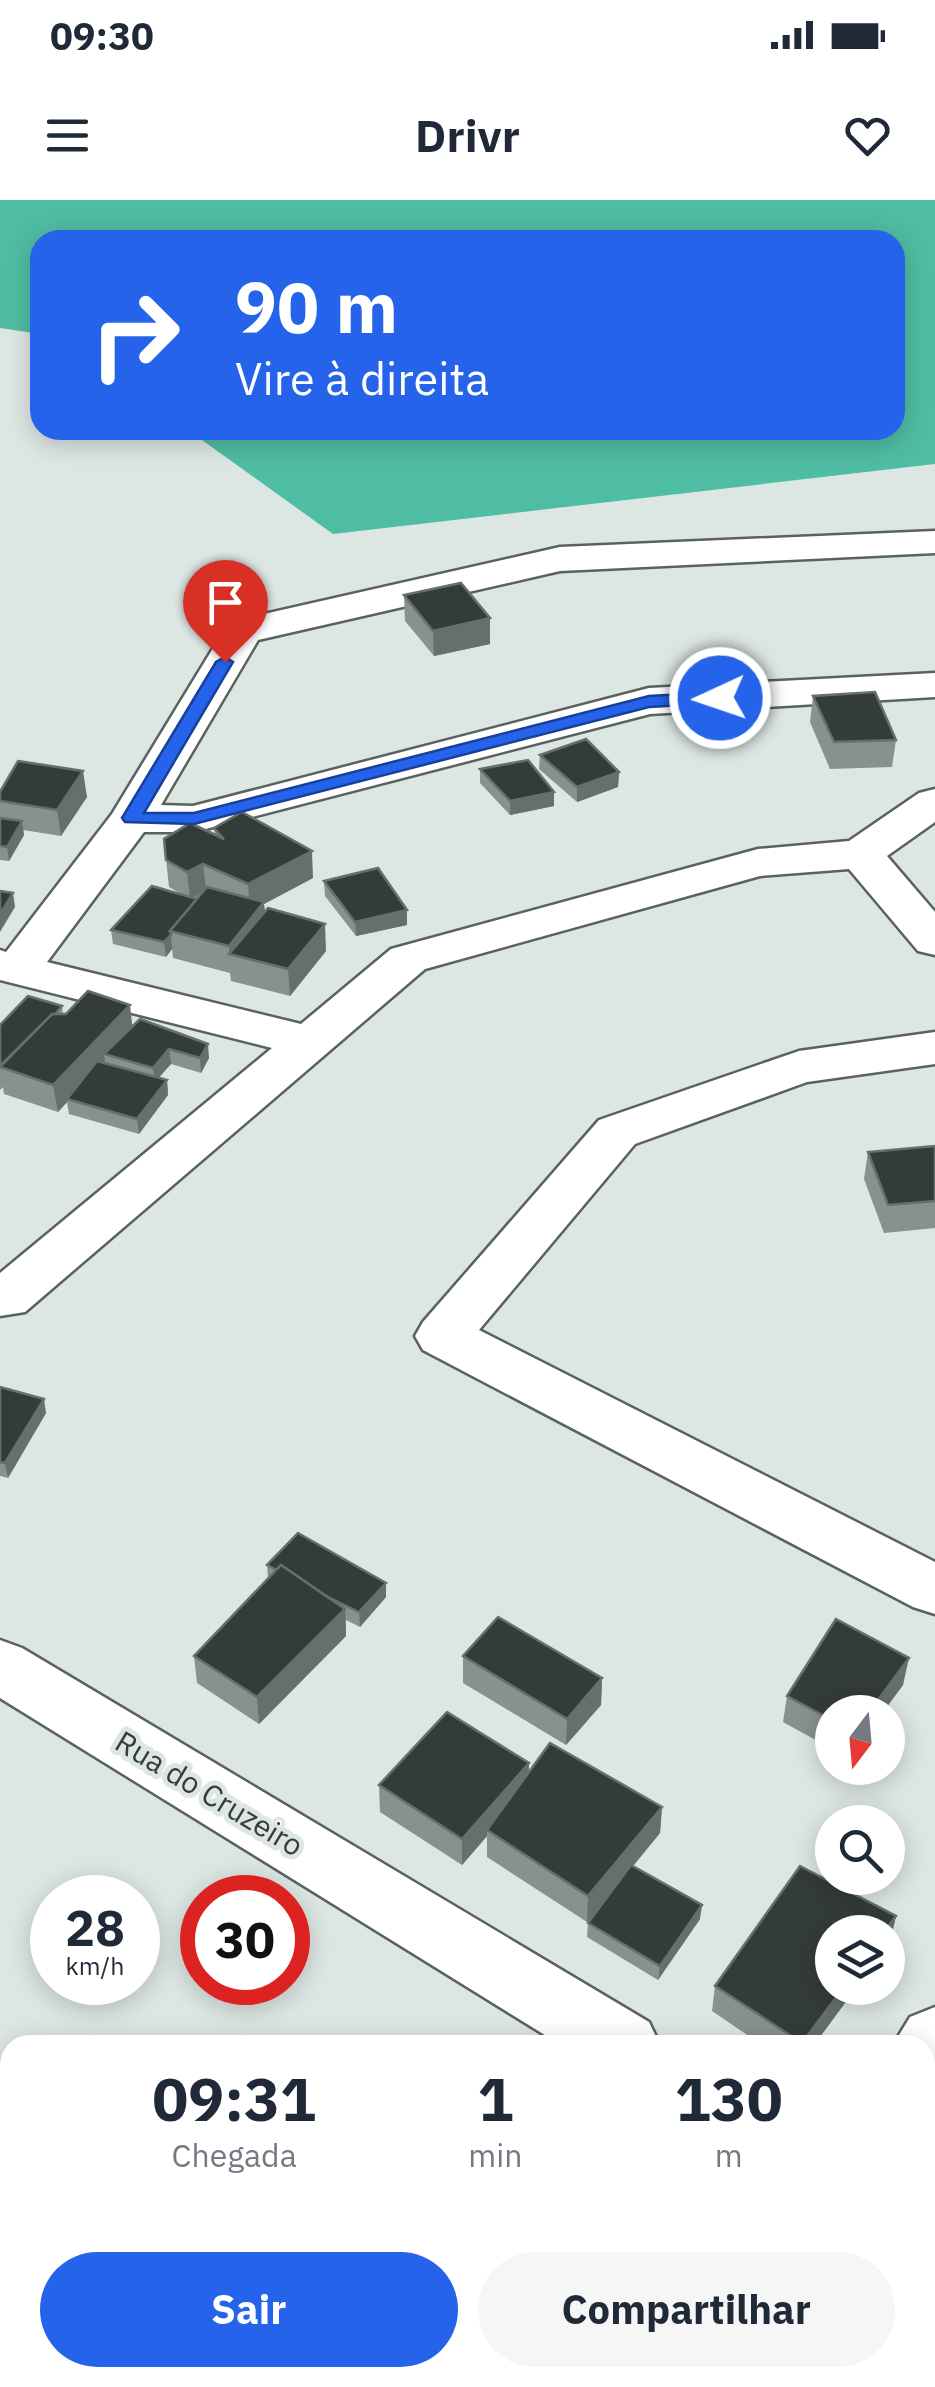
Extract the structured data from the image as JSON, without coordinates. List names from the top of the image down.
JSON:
{
  "streets": {
    "street": ["Rua do Cruzeiro"]
  },
  "north": "bottom",
  "page": {
    "status": "09:30",
    "header": "Drivr",
    "turn": ["90 m", "Vire à direita"],
    "speed": "28 km/h",
    "limit": "30",
    "eta": [
      "09:31",
      "Chegada",
      "1",
      "min",
      "130",
      "m"
    ],
    "buttons": ["Sair", "Compartilhar"]
  }
}
